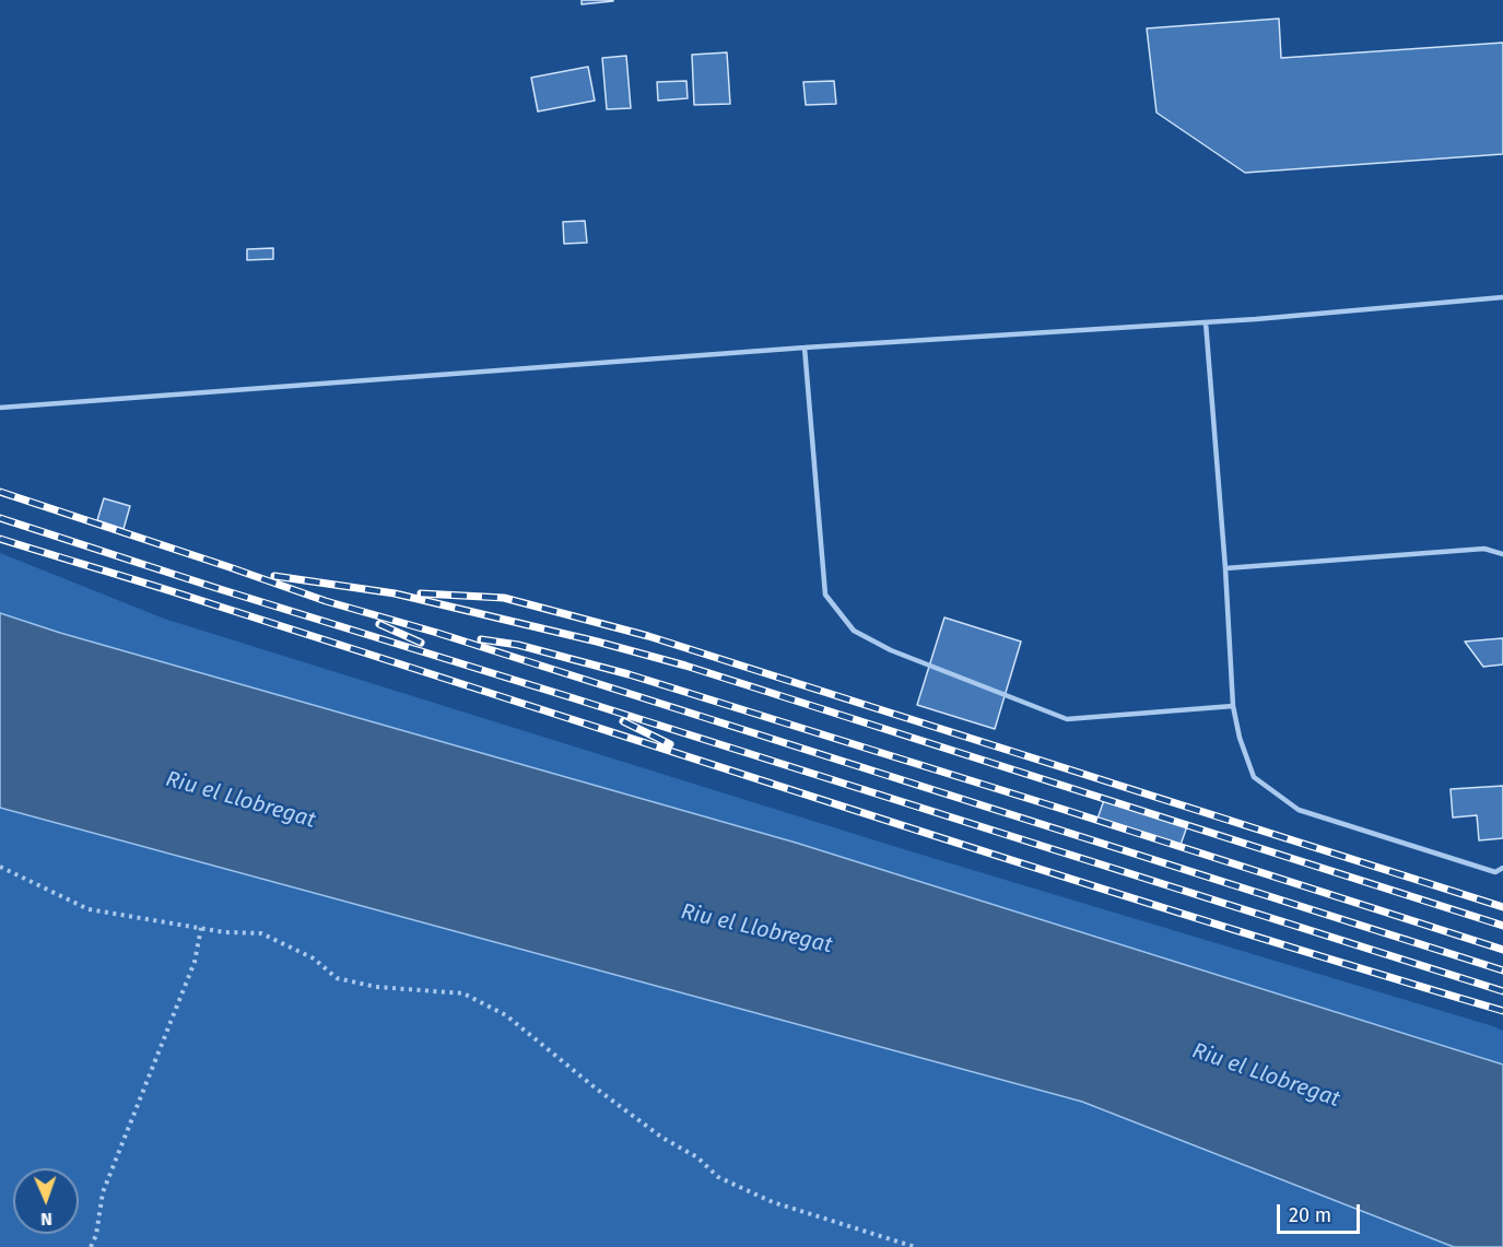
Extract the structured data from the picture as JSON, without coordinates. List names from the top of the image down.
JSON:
{
  "water": ["Riu el Llobregat"],
  "scale_bar": "20 m",
  "north": "bottom"
}
